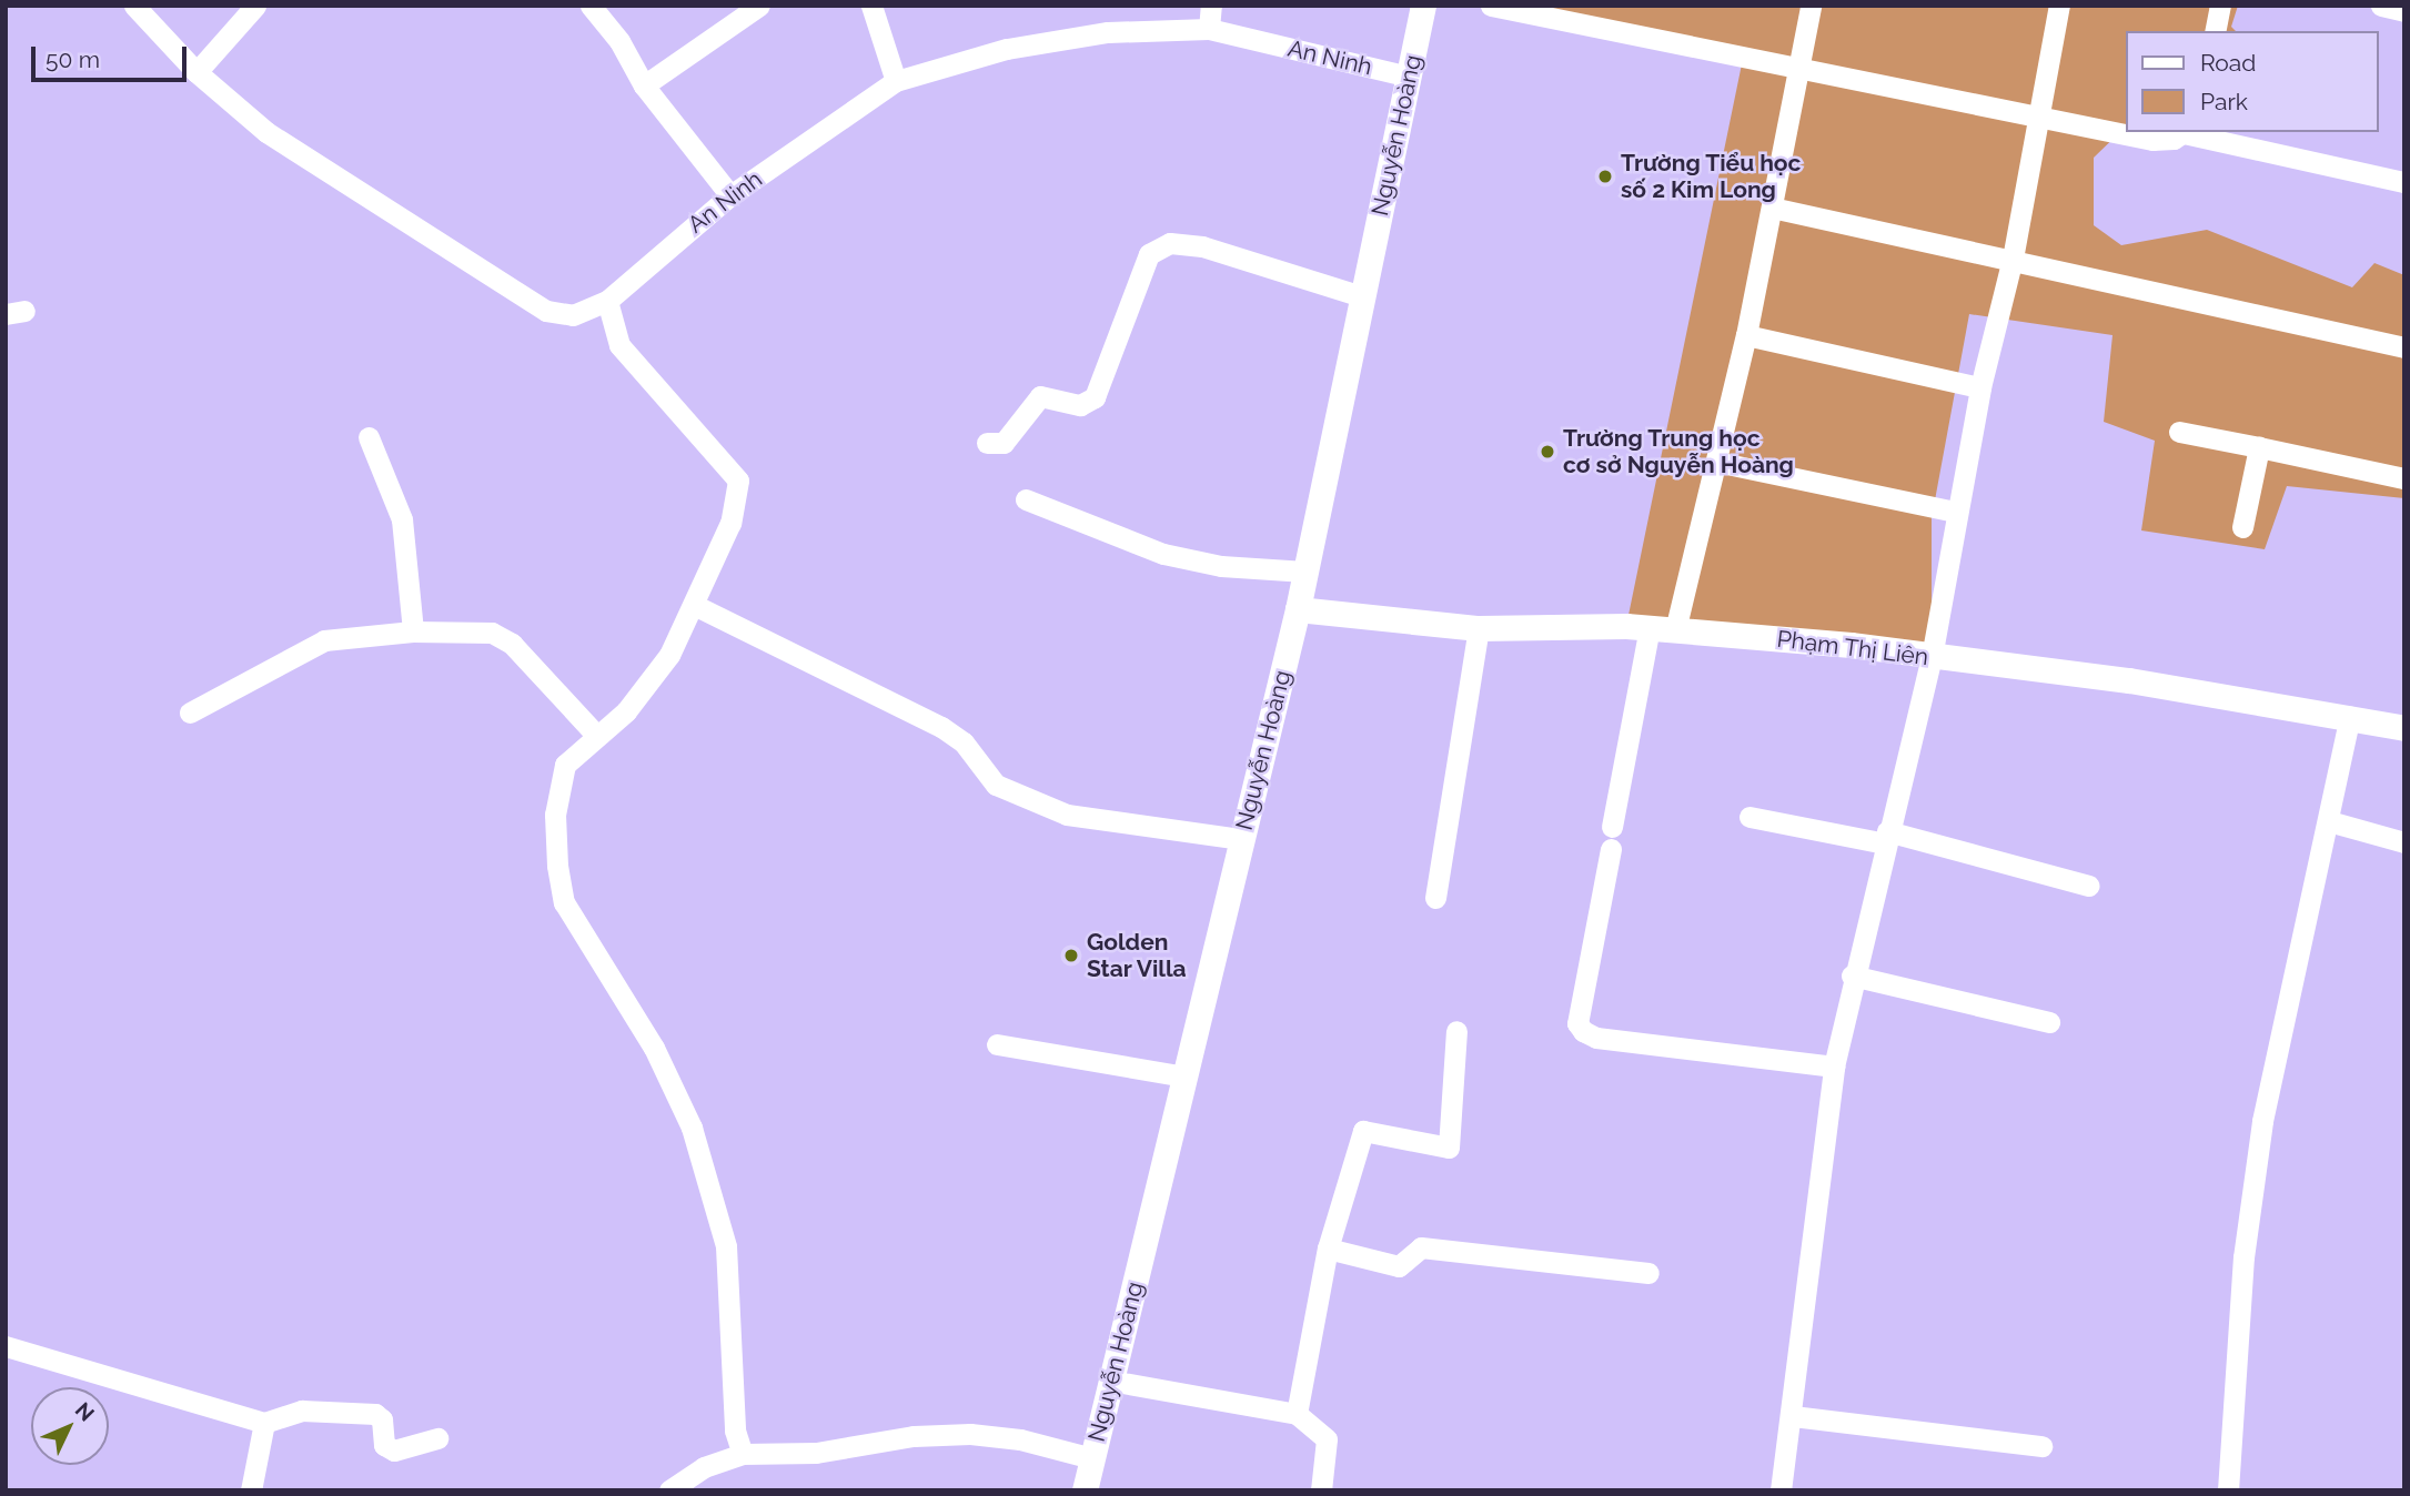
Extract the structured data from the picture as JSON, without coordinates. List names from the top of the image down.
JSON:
{
  "streets": {
    "street": ["An Ninh", "Nguyễn Hoàng", "Phạm Thị Liên"]
  },
  "crossings": [
    ["An Ninh", "Nguyễn Hoàng"],
    ["Nguyễn Hoàng", "Phạm Thị Liên"]
  ],
  "places": ["Trường Tiểu học số 2 Kim Long", "Trường Trung học cơ sở Nguyễn Hoàng", "Golden Star Villa"],
  "legend": ["Road", "Park"],
  "scale_bar": "50 m",
  "north": "top right"
}
